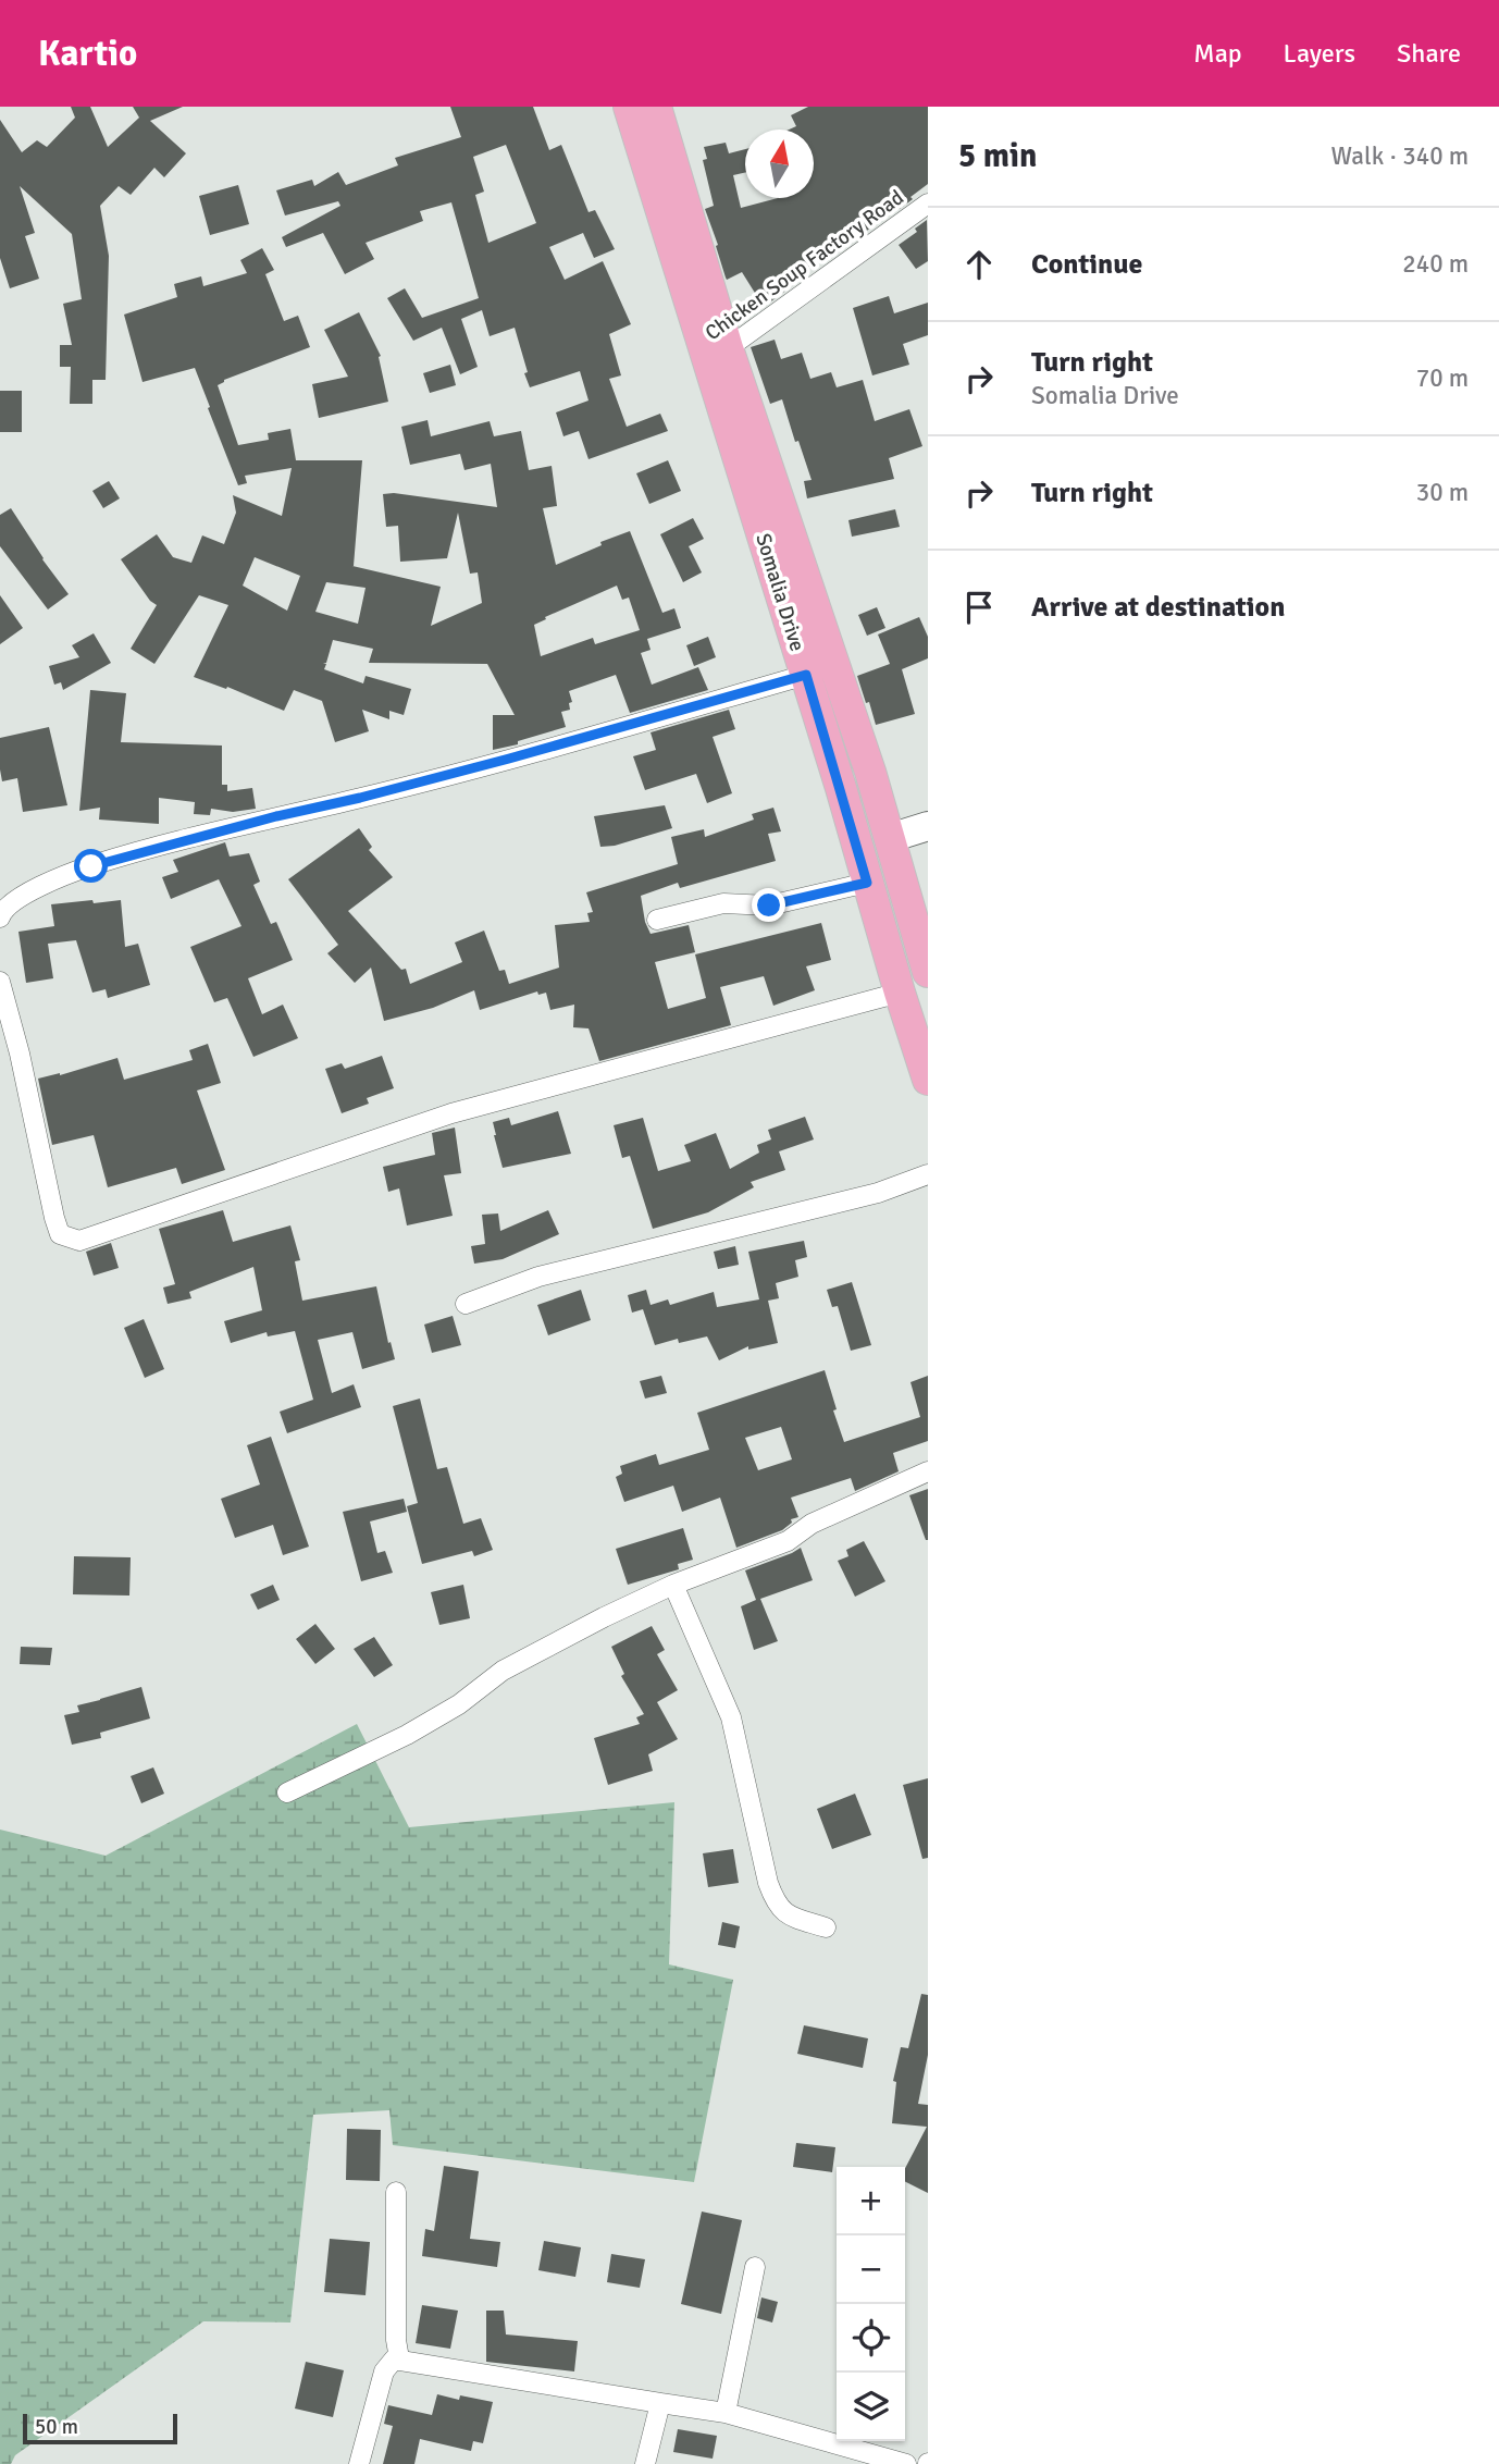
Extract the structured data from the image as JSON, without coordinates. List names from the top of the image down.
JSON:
{
  "streets": {
    "main road": ["Somalia Drive"],
    "street": ["Chicken Soup Factory Road"]
  },
  "crossings": [
    ["Chicken Soup Factory Road", "Somalia Drive"]
  ],
  "scale_bar": "50 m",
  "north": "top",
  "page": {
    "header": "Kartio",
    "nav": ["Map", "Layers", "Share"],
    "heading": ["5 min", "Walk · 340 m"],
    "list": [
      ["Continue", "240 m"],
      ["Turn right", "Somalia Drive", "70 m"],
      ["Turn right", "30 m"],
      "Arrive at destination"
    ],
    "map_buttons": ["+", "−"],
    "scale": "50 m"
  }
}
